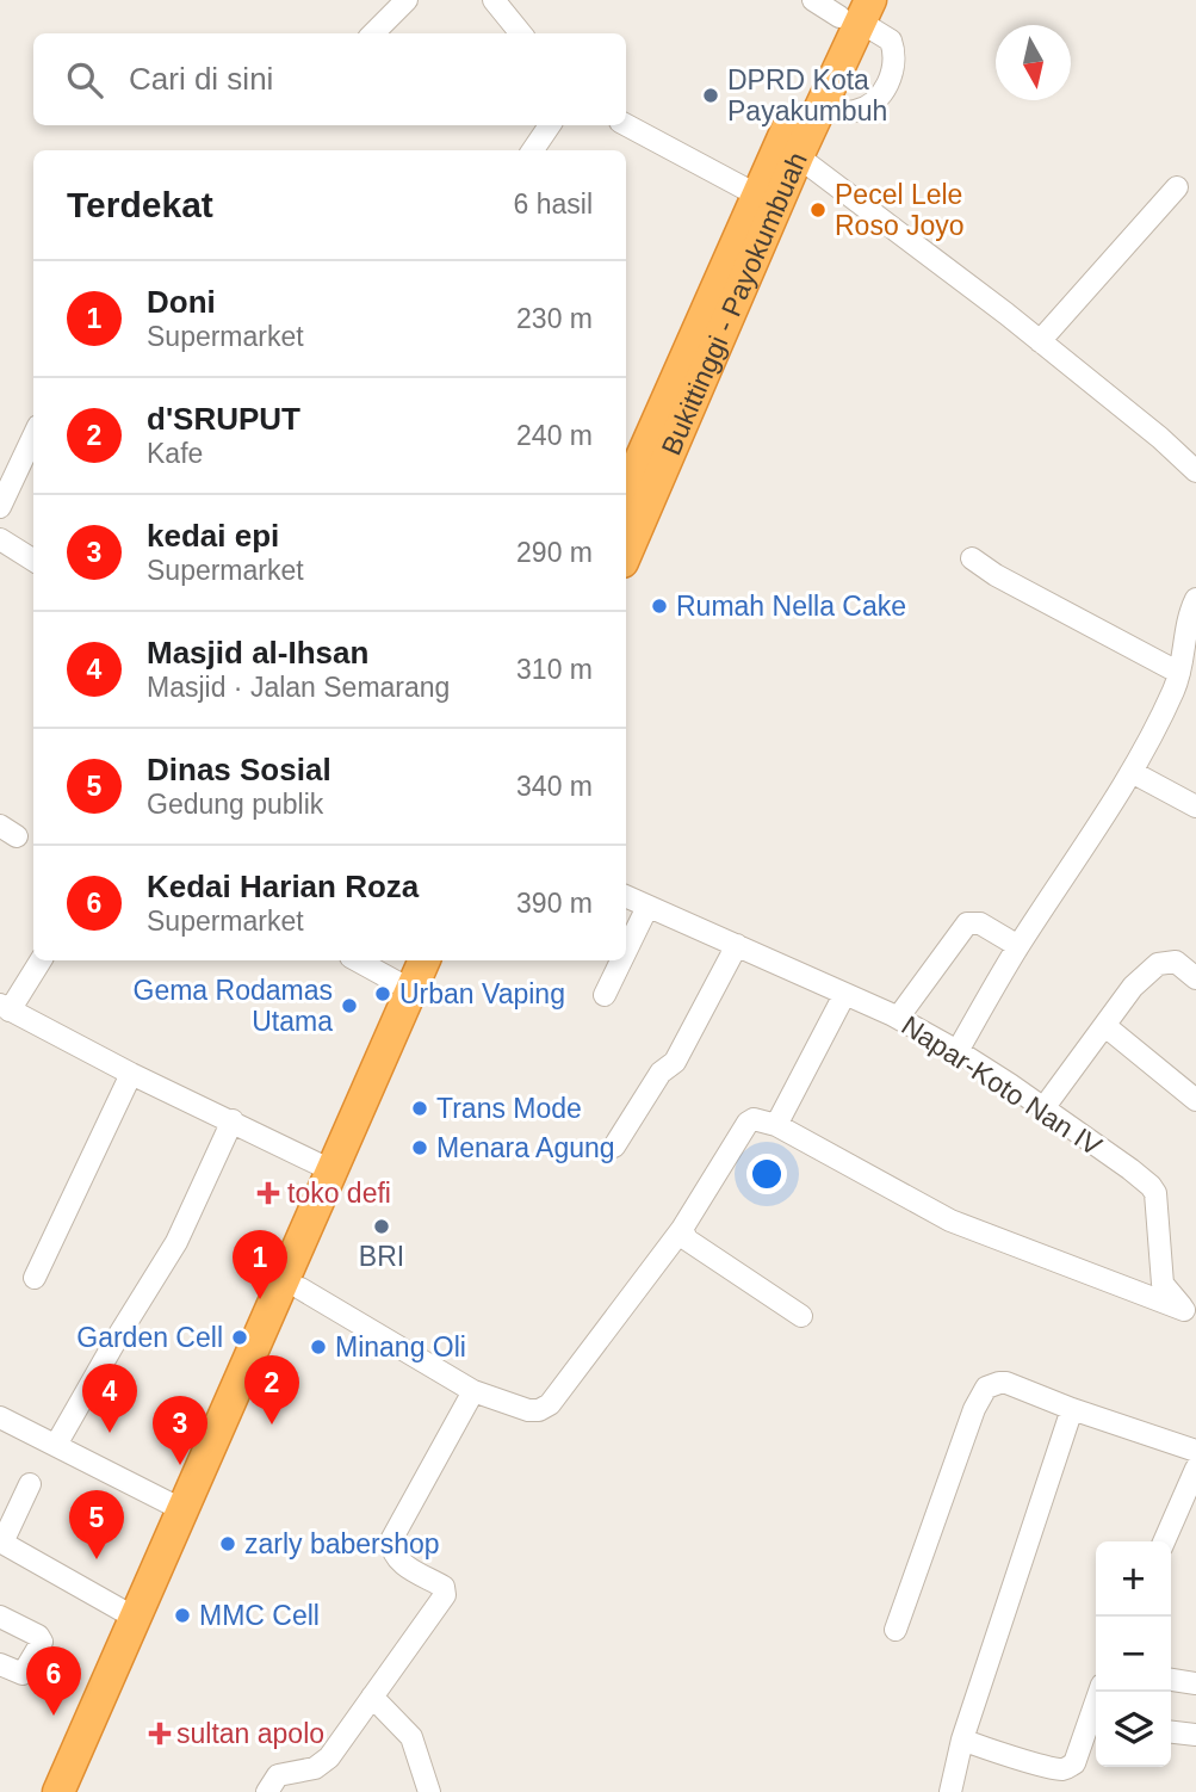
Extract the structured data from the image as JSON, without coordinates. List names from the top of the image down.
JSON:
{
  "streets": {
    "highway": ["Bukittinggi - Payokumbuah"],
    "street": ["Napar-Koto Nan IV"]
  },
  "places": {
    "other": [
      "DPRD Kota Payakumbuh",
      "Pecel Lele Roso Joyo",
      "Rumah Nella Cake",
      "Urban Vaping",
      "Gema Rodamas Utama",
      "Trans Mode",
      "Menara Agung",
      "BRI",
      "Garden Cell",
      "Minang Oli",
      "zarly babershop",
      "MMC Cell"
    ],
    "health": ["toko defi", "sultan apolo"]
  },
  "north": "bottom",
  "page": {
    "search": "Cari di sini",
    "heading": ["Terdekat", "6 hasil"],
    "list": [
      {
        "mark": "1",
        "name": "Doni",
        "note": "Supermarket",
        "value": "230 m"
      },
      {
        "mark": "2",
        "name": "d'SRUPUT",
        "note": "Kafe",
        "value": "240 m"
      },
      {
        "mark": "3",
        "name": "kedai epi",
        "note": "Supermarket",
        "value": "290 m"
      },
      {
        "mark": "4",
        "name": "Masjid al-Ihsan",
        "note": "Masjid · Jalan Semarang",
        "value": "310 m"
      },
      {
        "mark": "5",
        "name": "Dinas Sosial",
        "note": "Gedung publik",
        "value": "340 m"
      },
      {
        "mark": "6",
        "name": "Kedai Harian Roza",
        "note": "Supermarket",
        "value": "390 m"
      }
    ],
    "pins": [
      "1",
      "2",
      "4",
      "3",
      "5",
      "6"
    ],
    "map_buttons": ["+", "−"]
  }
}
